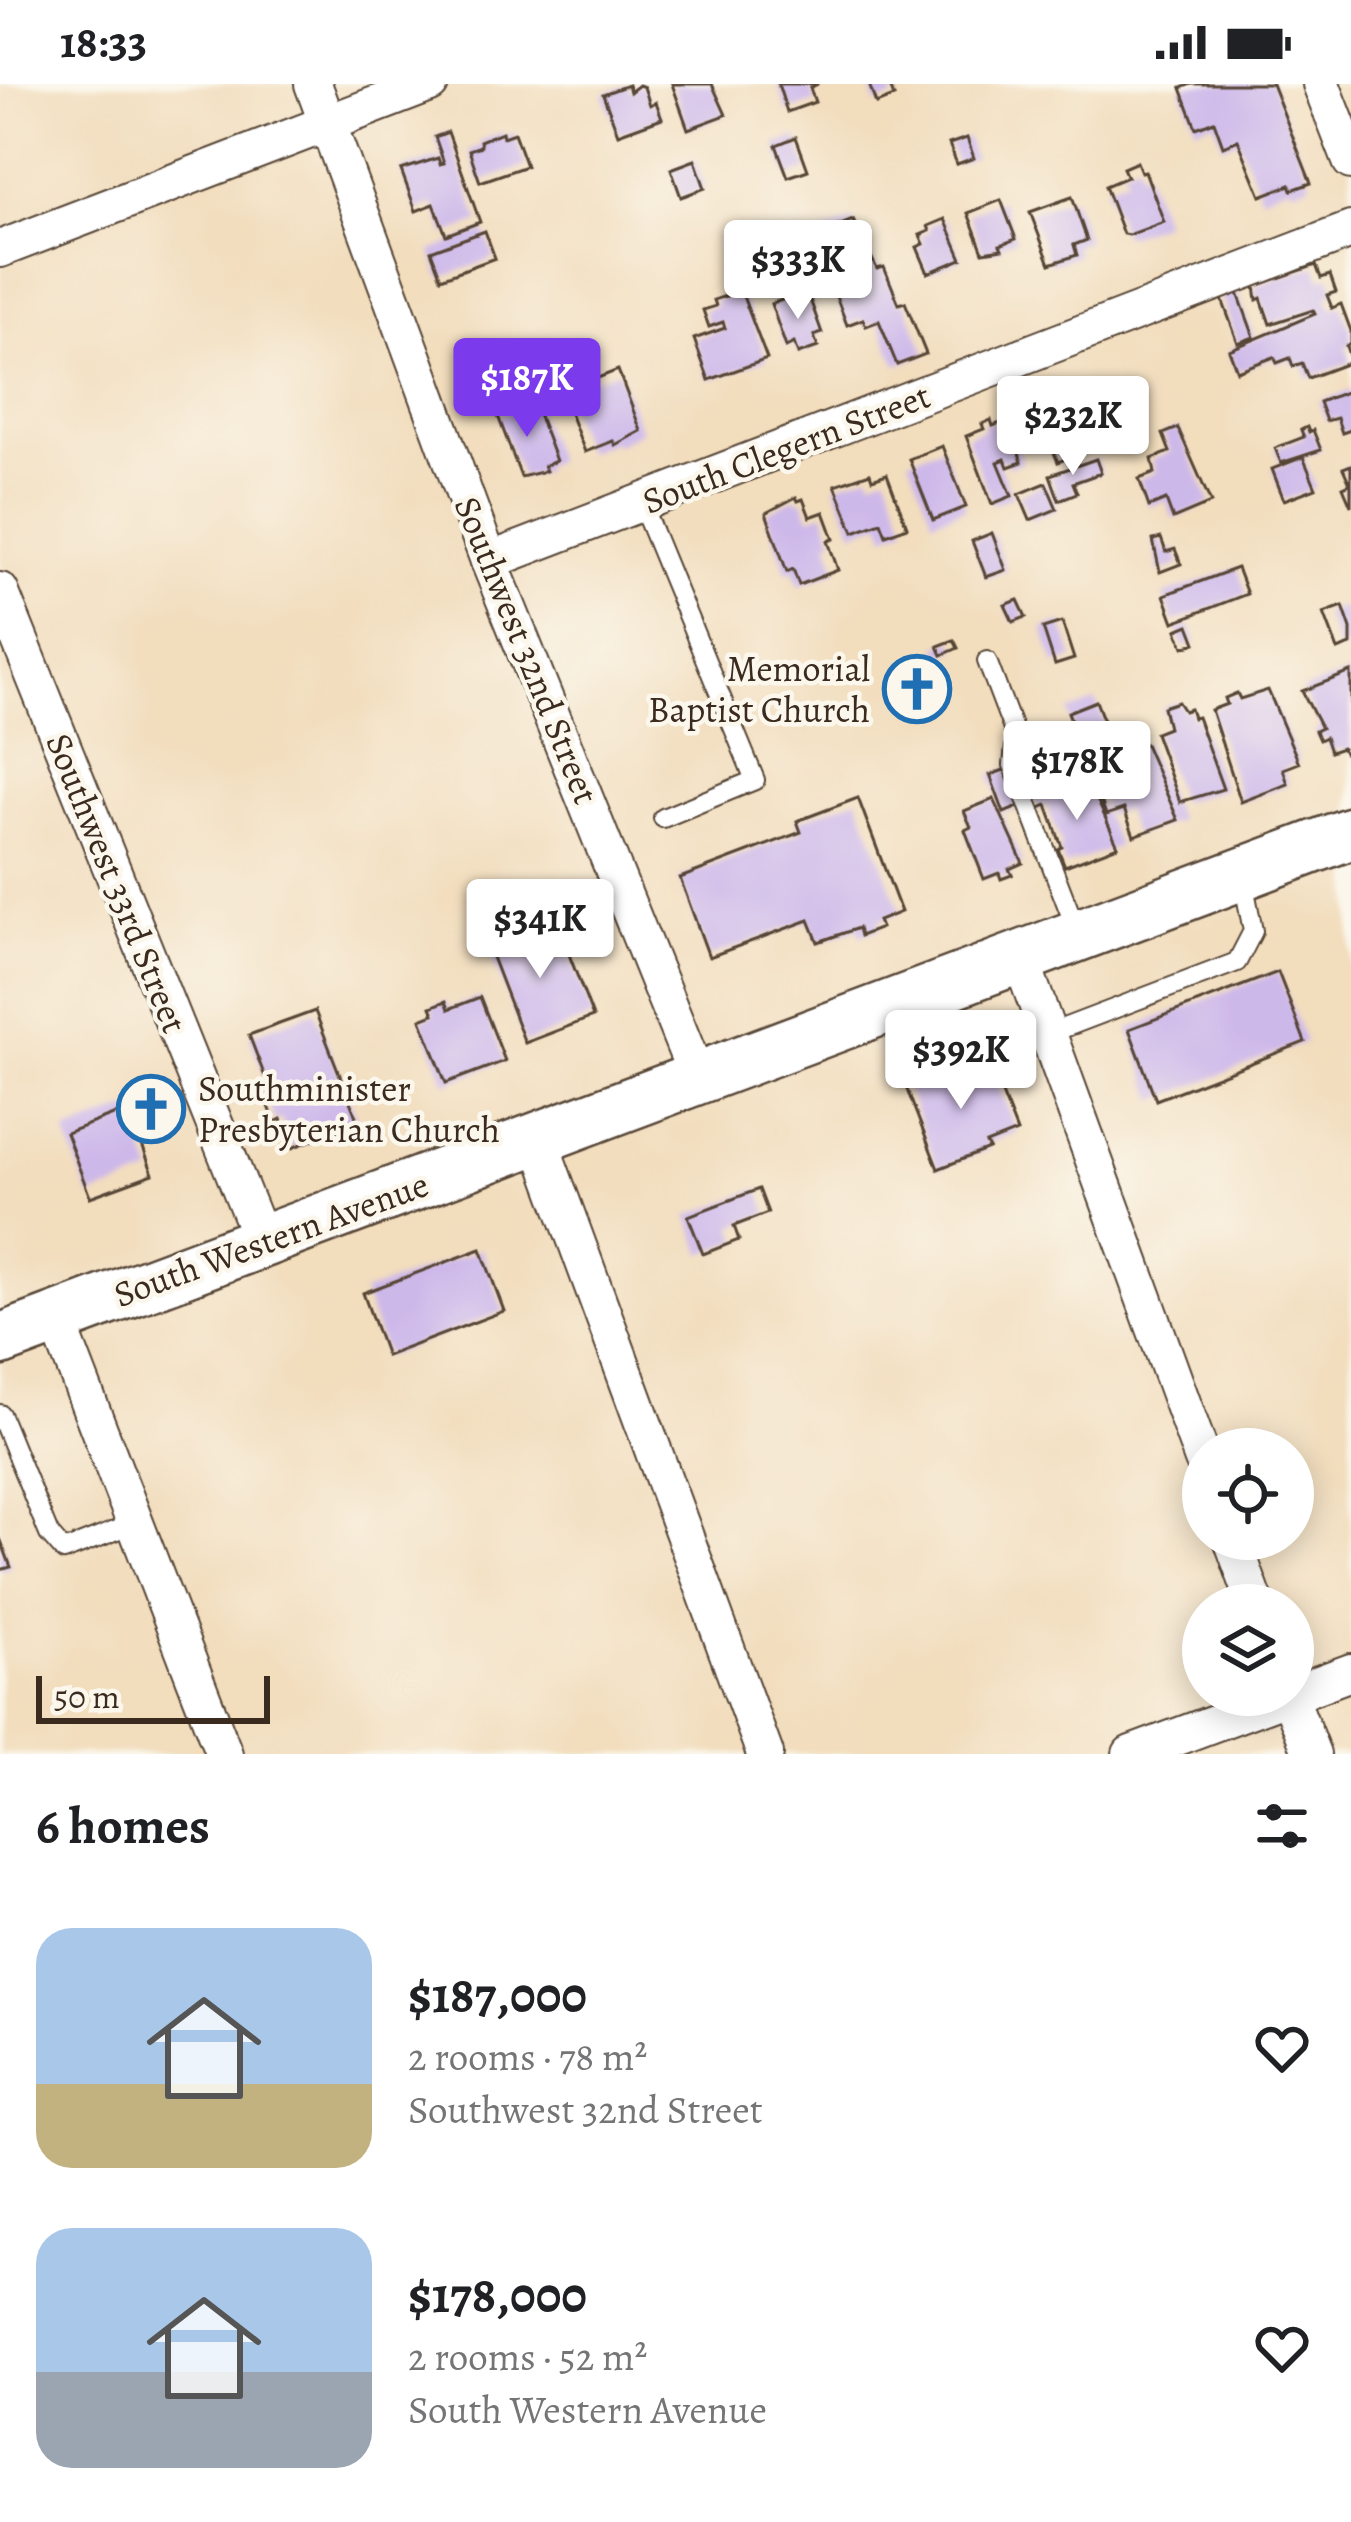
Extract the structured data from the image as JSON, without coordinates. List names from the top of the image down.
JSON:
{
  "streets": {
    "main road": ["South Western Avenue"],
    "street": ["South Clegern Street", "Southwest 32nd Street", "Southwest 33rd Street"]
  },
  "crossings": [
    ["South Clegern Street", "Southwest 32nd Street"],
    ["Southwest 32nd Street", "South Western Avenue"],
    ["Southwest 33rd Street", "South Western Avenue"]
  ],
  "places": {
    "church": ["Memorial Baptist Church", "Southminister Presbyterian Church"]
  },
  "scale_bar": "50 m",
  "page": {
    "status": "18:33",
    "price": [
      "$333K",
      "$187K",
      "$232K",
      "$178K",
      "$341K",
      "$392K"
    ],
    "scale": "50 m",
    "heading": "6 homes",
    "list": [
      {
        "name": "$187,000",
        "note": "2 rooms · 78 m² · Southwest 32nd Street"
      },
      {
        "name": "$178,000",
        "note": "2 rooms · 52 m² · South Western Avenue"
      }
    ]
  }
}
